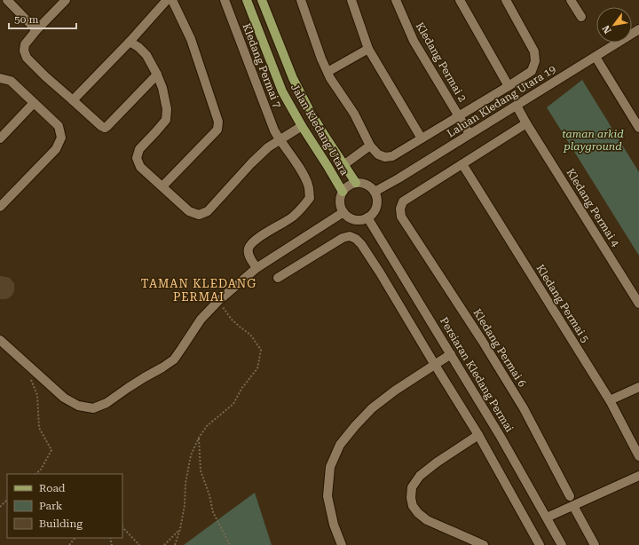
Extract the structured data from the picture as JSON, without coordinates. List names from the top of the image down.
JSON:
{
  "streets": {
    "main road": ["Jalan Kledang Utara"],
    "street": [
      "Kledang Permai 2",
      "Kledang Permai 7",
      "Laluan Kledang Utara 19",
      "Kledang Permai 4",
      "Kledang Permai 5",
      "Kledang Permai 6",
      "Persiaran Kledang Permai"
    ]
  },
  "crossings": [
    ["Kledang Permai 2", "Laluan Kledang Utara 19"],
    ["Laluan Kledang Utara 19", "Jalan Kledang Utara"],
    ["Laluan Kledang Utara 19", "Kledang Permai 4"],
    ["Laluan Kledang Utara 19", "Persiaran Kledang Permai"],
    ["Jalan Kledang Utara", "Persiaran Kledang Permai"],
    ["Kledang Permai 5", "Kledang Permai 6"]
  ],
  "districts": ["TAMAN KLEDANG PERMAI"],
  "parks": ["taman arkid playground"],
  "legend": ["Road", "Park", "Building"],
  "scale_bar": "50 m",
  "north": "bottom left"
}
